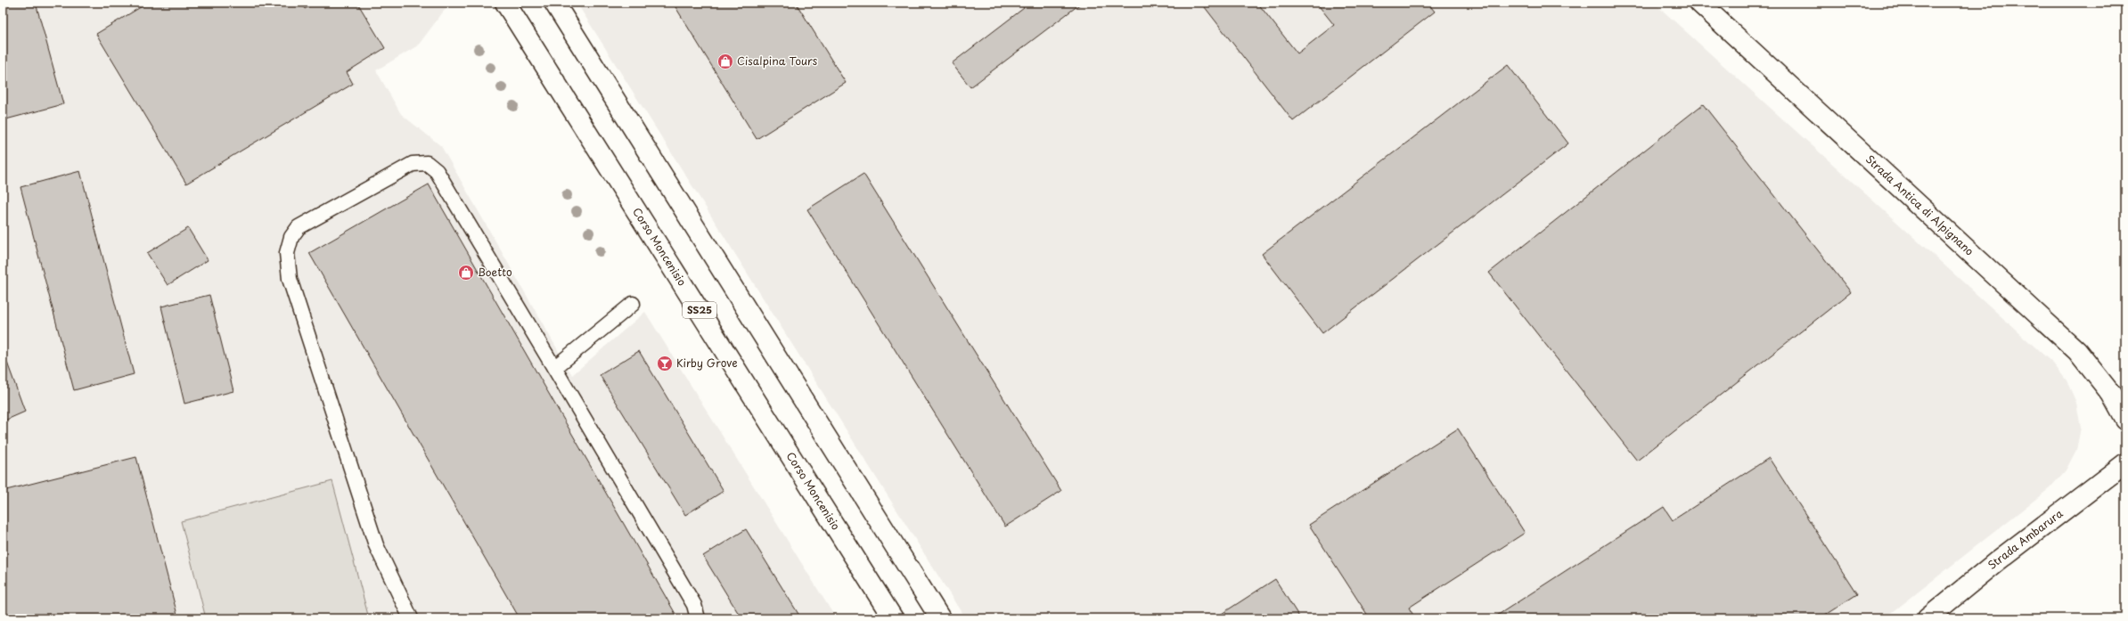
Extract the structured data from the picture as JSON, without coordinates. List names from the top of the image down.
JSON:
{
  "streets": {
    "main road": [
      "Strada Antica di Alpignano",
      "Corso Moncenisio",
      "SS25",
      "Strada Ambarura"
    ]
  },
  "places": {
    "shop": ["Cisalpina Tours", "Boetto"],
    "bar": ["Kirby Grove"]
  }
}
